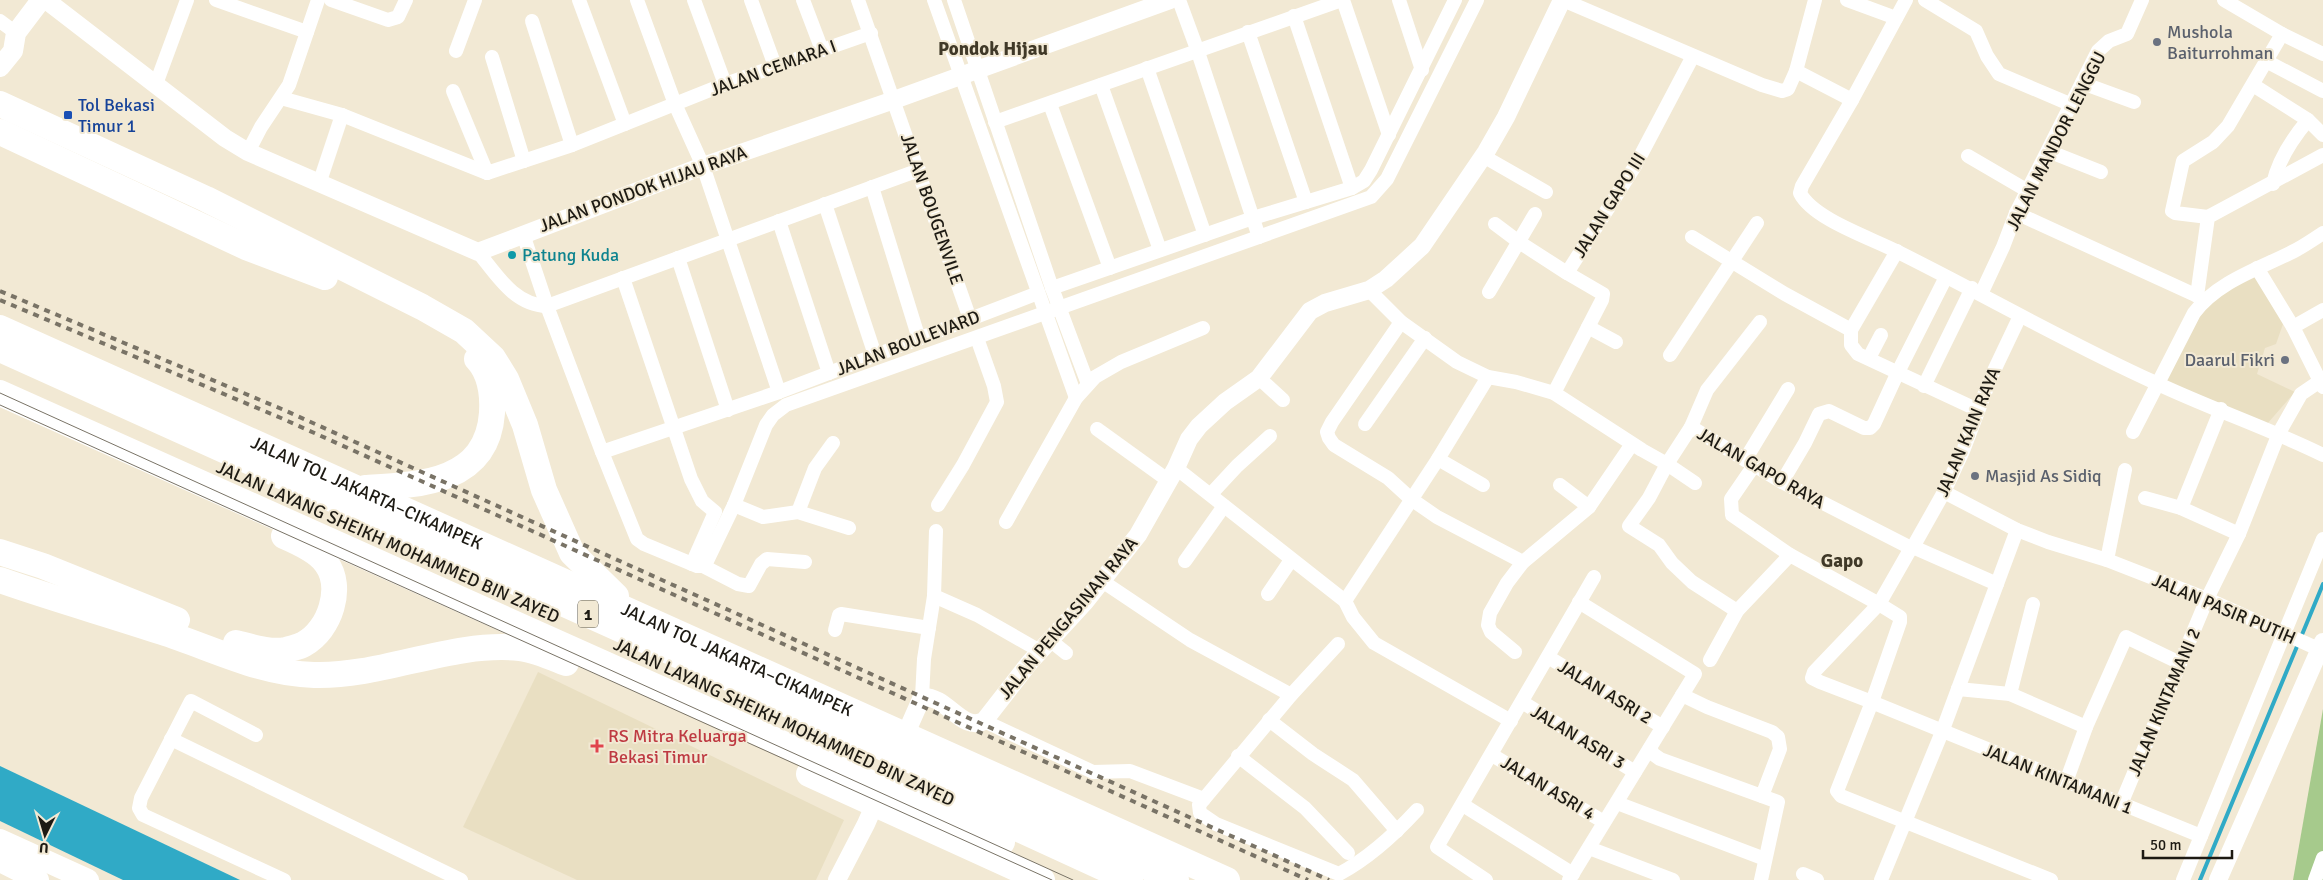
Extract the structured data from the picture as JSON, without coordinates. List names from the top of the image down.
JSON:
{
  "streets": {
    "highway": ["JALAN TOL JAKARTA–CIKAMPEK", "JALAN LAYANG SHEIKH MOHAMMED BIN ZAYED", "1"],
    "street": [
      "JALAN CEMARA I",
      "JALAN MANDOR LENGGU",
      "JALAN PONDOK HIJAU RAYA",
      "JALAN GAPO III",
      "JALAN BOUGENVILE",
      "JALAN BOULEVARD",
      "JALAN KAIN RAYA",
      "JALAN GAPO RAYA",
      "JALAN PASIR PUTIH",
      "JALAN PENGASINAN RAYA",
      "JALAN ASRI 2",
      "JALAN KINTAMANI 2",
      "JALAN ASRI 3",
      "JALAN KINTAMANI 1",
      "JALAN ASRI 4"
    ]
  },
  "crossings": [
    ["JALAN CEMARA I", "JALAN BOUGENVILE"],
    ["JALAN PONDOK HIJAU RAYA", "JALAN BOUGENVILE"],
    ["JALAN BOUGENVILE", "JALAN BOULEVARD"],
    ["JALAN KAIN RAYA", "JALAN GAPO RAYA"],
    ["JALAN KAIN RAYA", "JALAN PASIR PUTIH"],
    ["JALAN KAIN RAYA", "JALAN KINTAMANI 1"],
    ["JALAN PASIR PUTIH", "JALAN KINTAMANI 2"],
    ["JALAN KINTAMANI 2", "JALAN KINTAMANI 1"]
  ],
  "districts": ["Pondok Hijau", "Gapo"],
  "places": {
    "other": [
      "Mushola Baiturrohman",
      "Patung Kuda",
      "Daarul Fikri",
      "Masjid As Sidiq"
    ],
    "transit": ["Tol Bekasi Timur 1"],
    "health": ["RS Mitra Keluarga Bekasi Timur"]
  },
  "scale_bar": "50 m",
  "north": "bottom"
}
